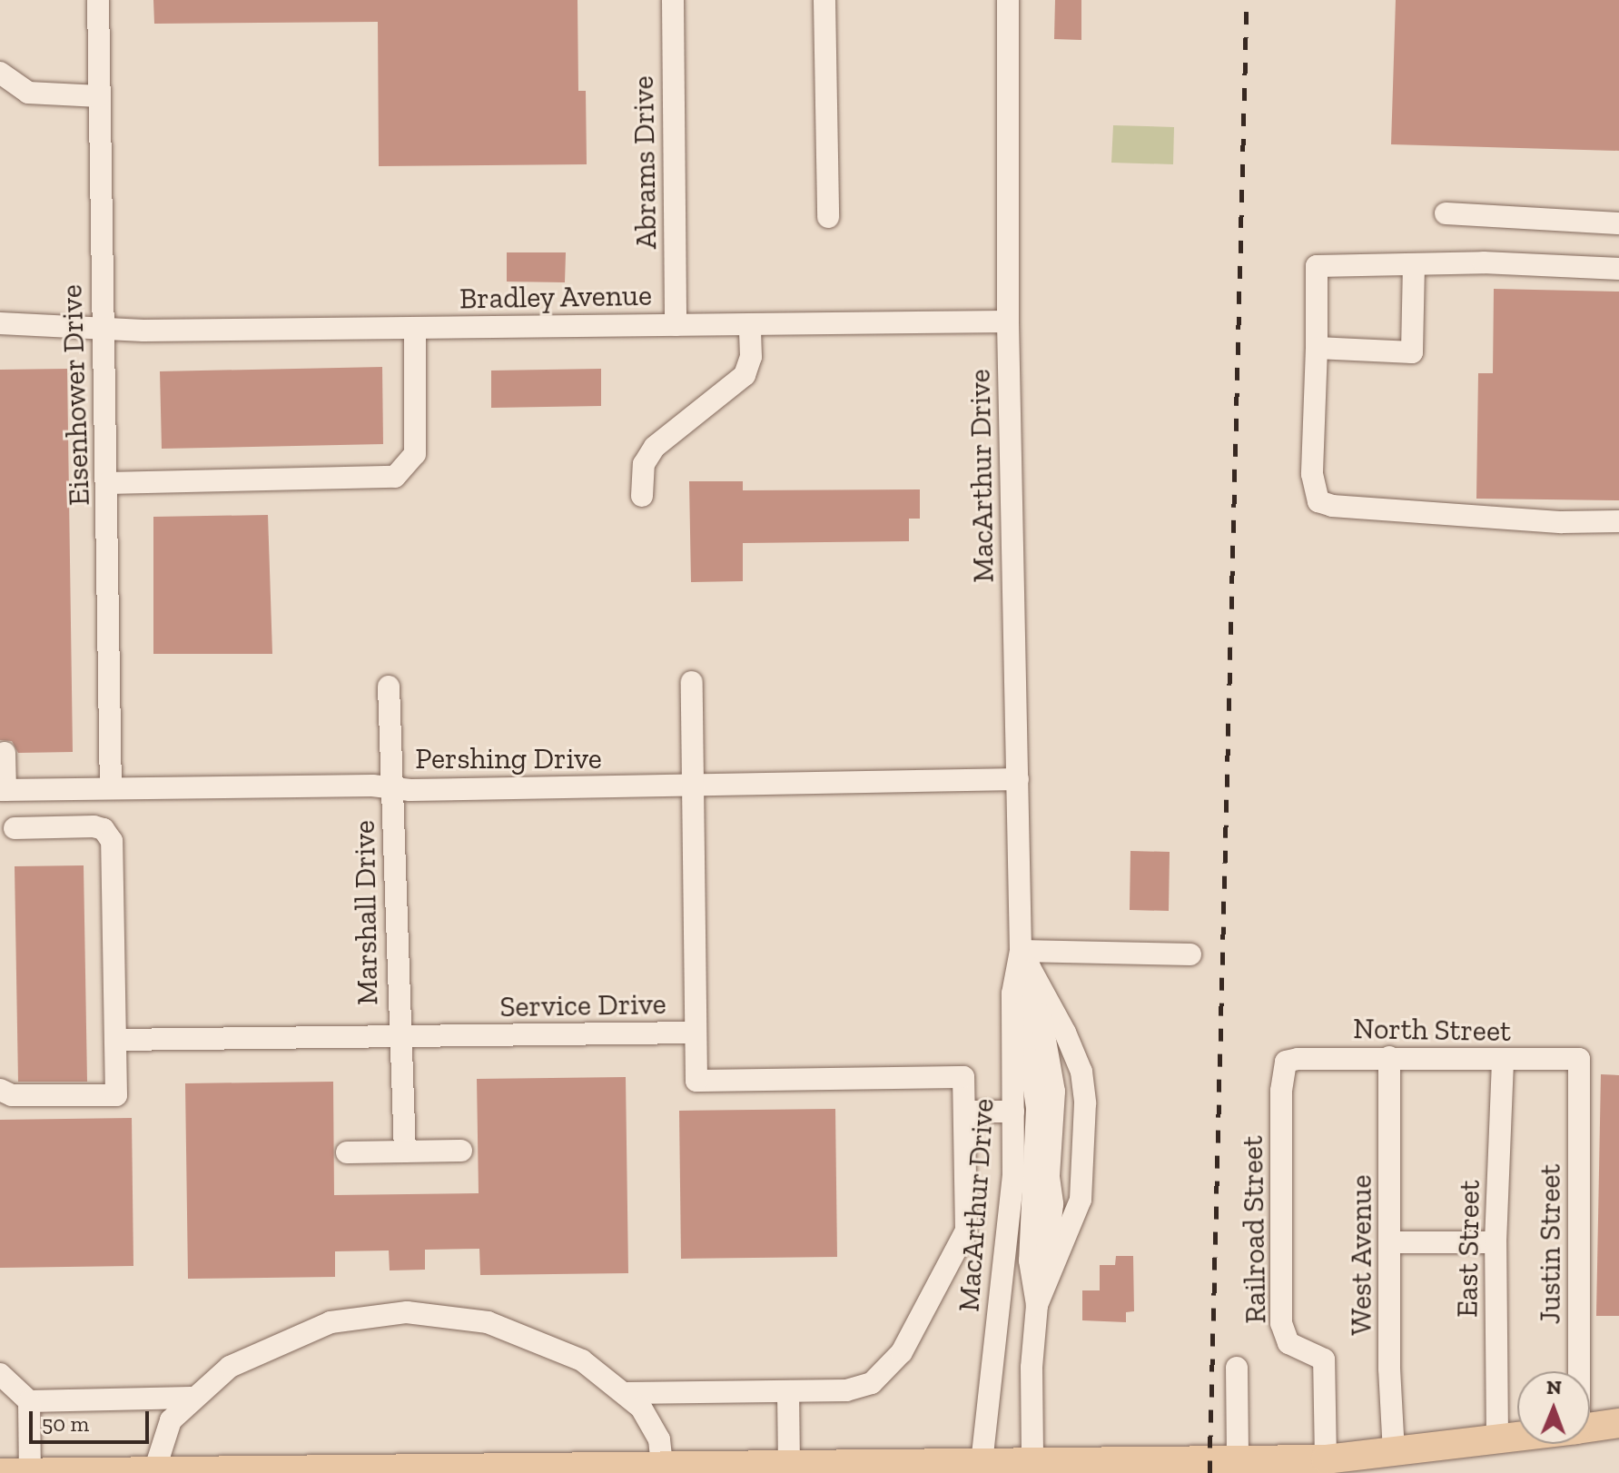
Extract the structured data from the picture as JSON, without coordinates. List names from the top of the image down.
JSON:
{
  "streets": {
    "street": [
      "Abrams Drive",
      "Bradley Avenue",
      "Eisenhower Drive",
      "MacArthur Drive",
      "Pershing Drive",
      "Marshall Drive",
      "Service Drive",
      "North Street",
      "Railroad Street",
      "Justin Street",
      "East Street",
      "West Avenue"
    ]
  },
  "crossings": [
    ["Abrams Drive", "Bradley Avenue"],
    ["Bradley Avenue", "Eisenhower Drive"],
    ["Bradley Avenue", "MacArthur Drive"],
    ["Eisenhower Drive", "Pershing Drive"],
    ["MacArthur Drive", "Pershing Drive"],
    ["Pershing Drive", "Marshall Drive"],
    ["Marshall Drive", "Service Drive"],
    ["North Street", "Railroad Street"],
    ["North Street", "Justin Street"],
    ["North Street", "East Street"],
    ["North Street", "West Avenue"]
  ],
  "scale_bar": "50 m",
  "north": "top"
}
